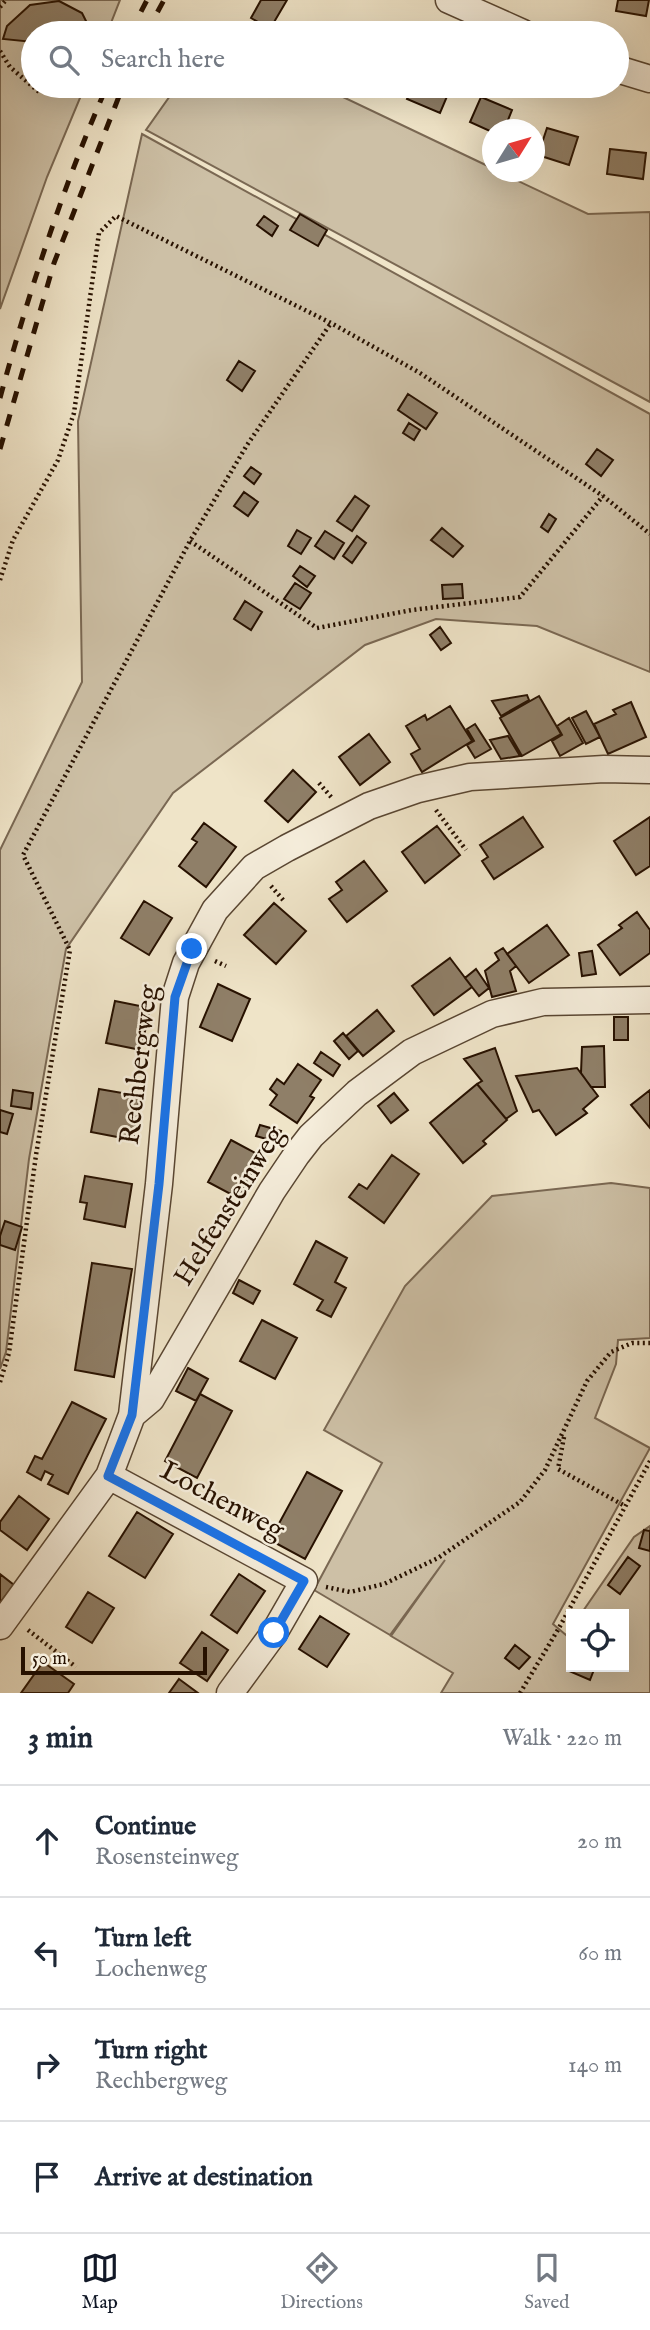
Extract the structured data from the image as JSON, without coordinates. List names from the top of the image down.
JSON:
{
  "streets": {
    "street": ["Rechbergweg", "Helfensteinweg", "Lochenweg"]
  },
  "crossings": [
    ["Rechbergweg", "Helfensteinweg"],
    ["Rechbergweg", "Lochenweg"]
  ],
  "scale_bar": "50 m",
  "north": "top right",
  "page": {
    "search": "Search here",
    "scale": "50 m",
    "heading": ["3 min", "Walk · 220 m"],
    "list": [
      ["Continue", "Rosensteinweg", "20 m"],
      ["Turn left", "Lochenweg", "60 m"],
      ["Turn right", "Rechbergweg", "140 m"],
      "Arrive at destination"
    ],
    "nav": ["Map", "Directions", "Saved"]
  }
}
